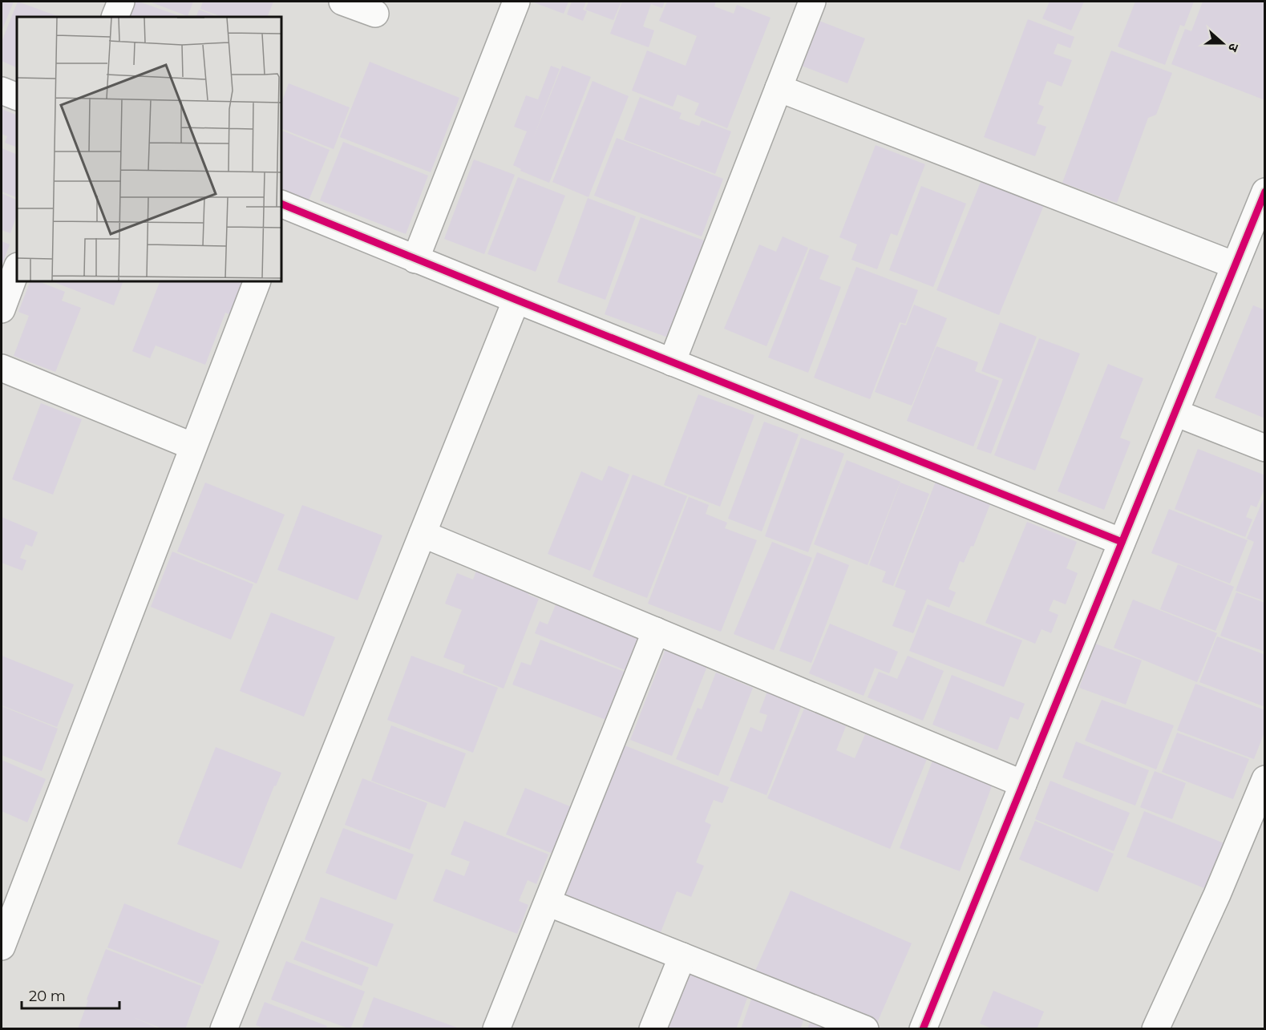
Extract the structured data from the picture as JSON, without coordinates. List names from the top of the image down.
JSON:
{
  "scale_bar": "20 m",
  "north": "right"
}
